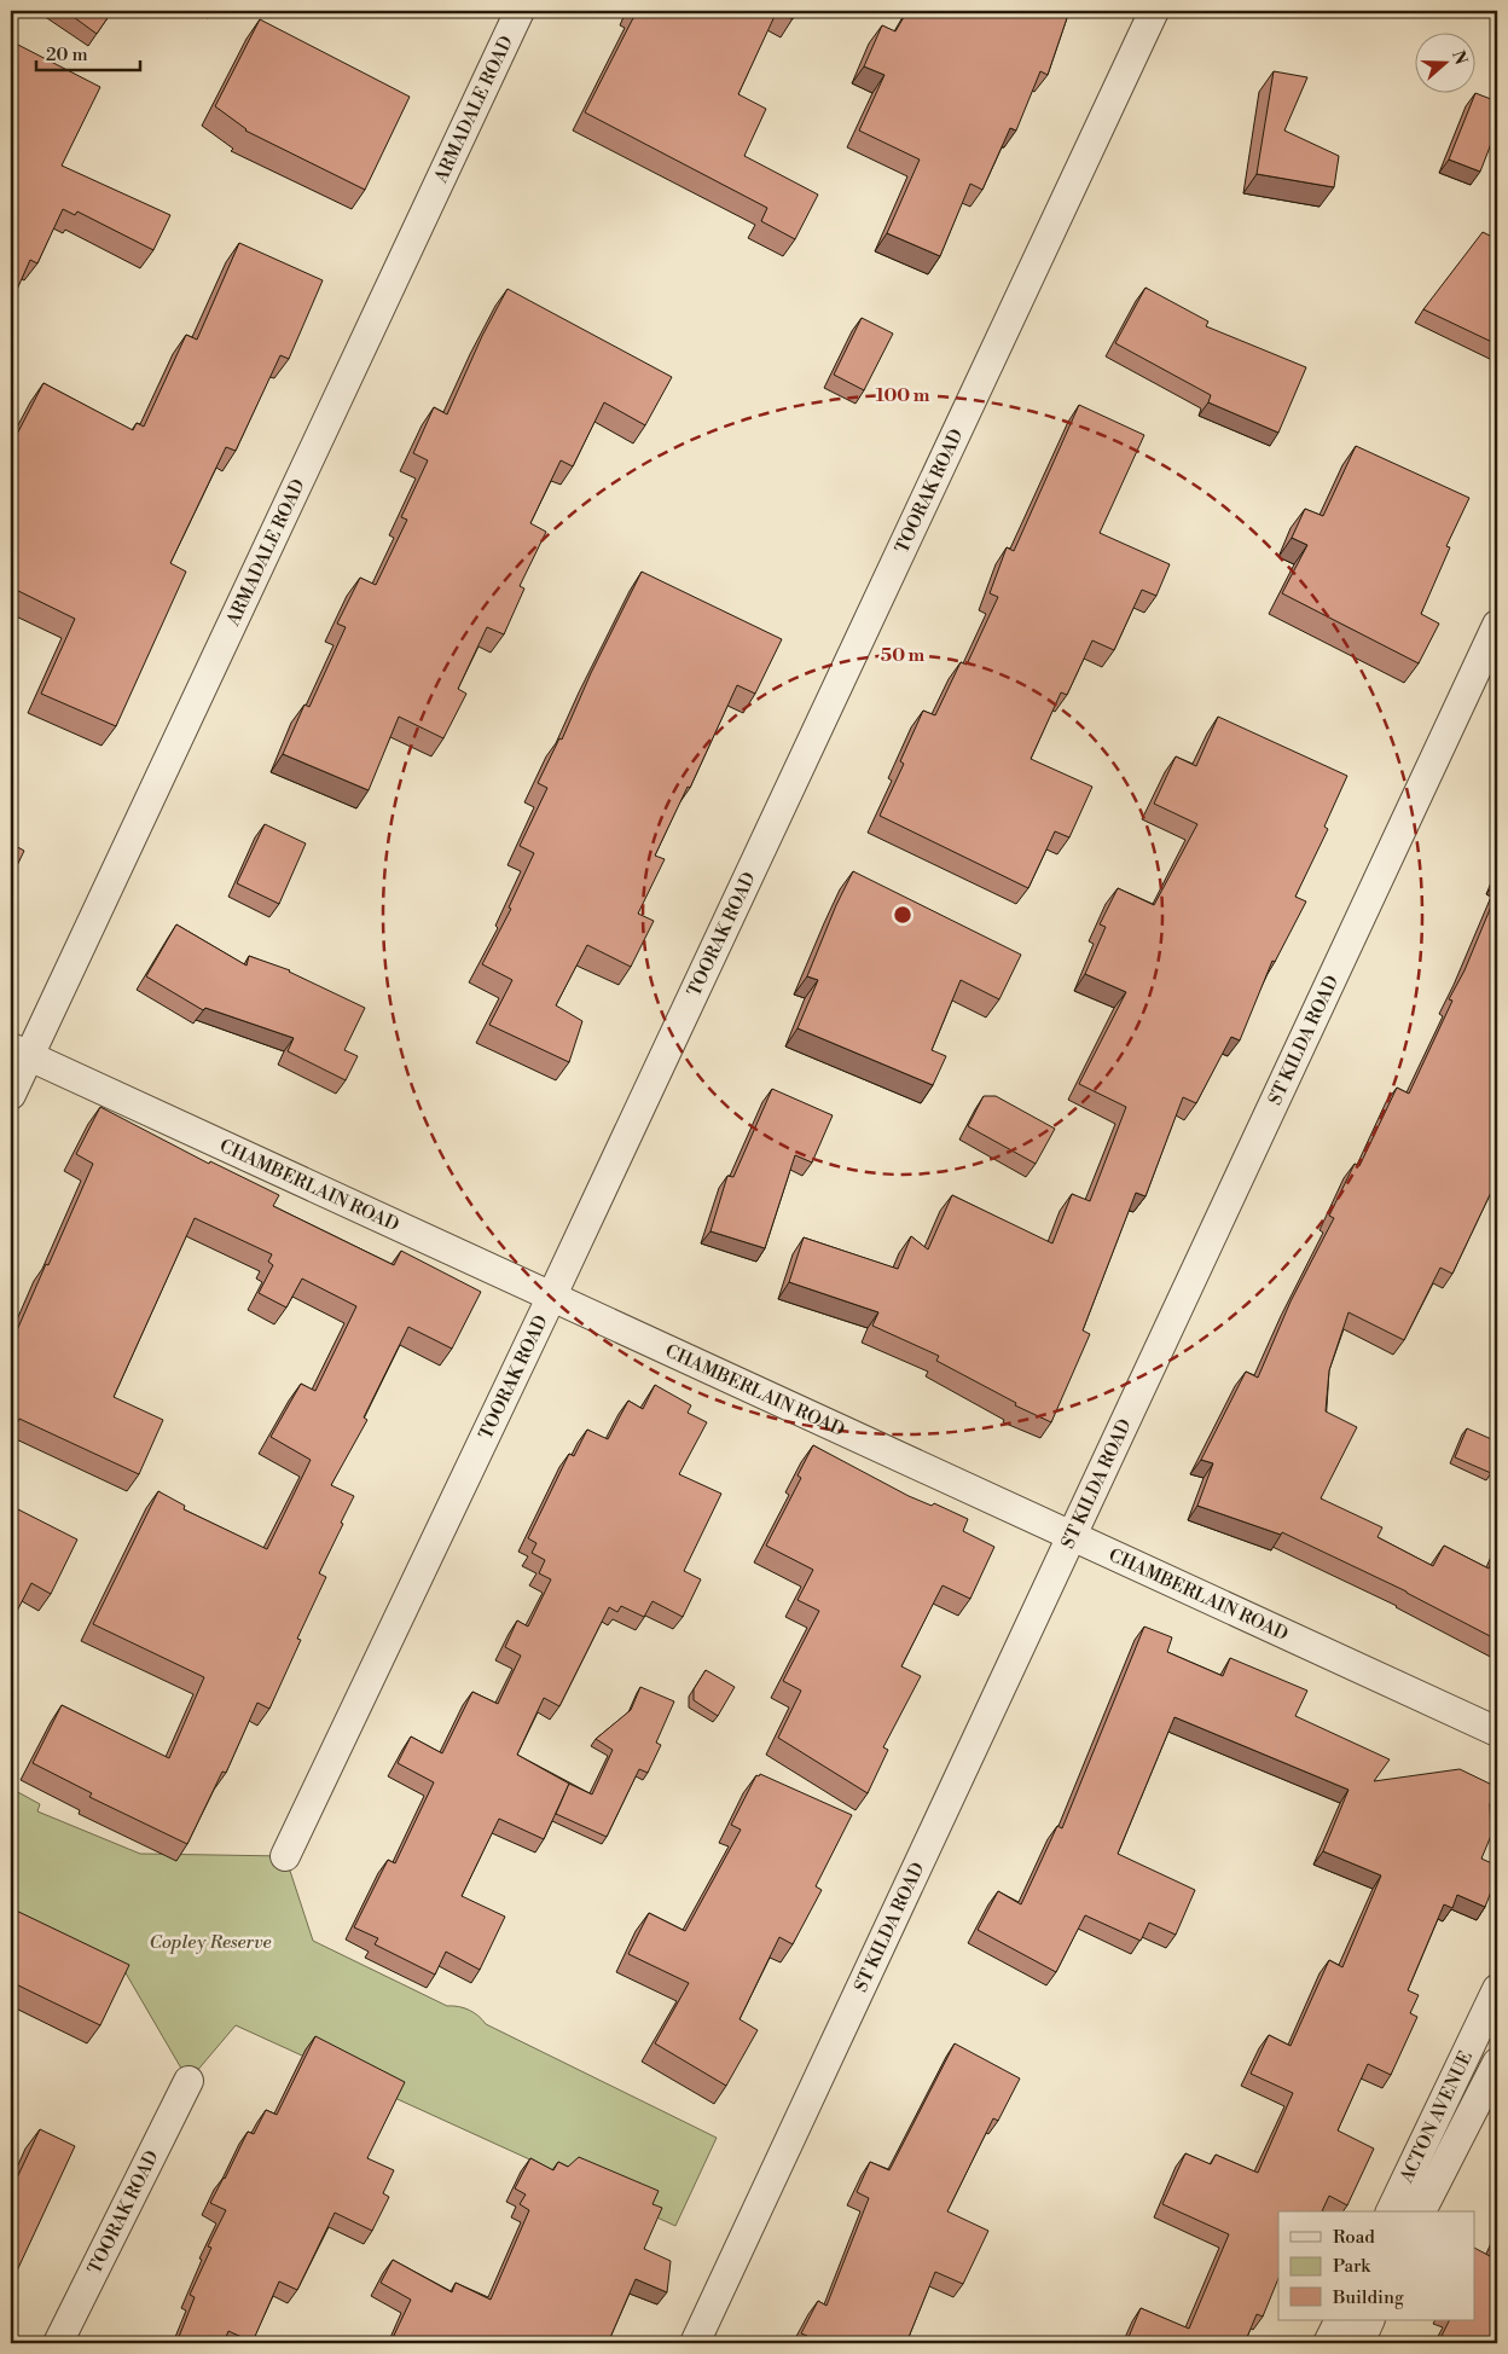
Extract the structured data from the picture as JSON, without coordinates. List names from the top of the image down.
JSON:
{
  "streets": {
    "street": [
      "ARMADALE ROAD",
      "TOORAK ROAD",
      "ST KILDA ROAD",
      "CHAMBERLAIN ROAD",
      "ACTON AVENUE"
    ]
  },
  "crossings": [
    ["ARMADALE ROAD", "CHAMBERLAIN ROAD"],
    ["TOORAK ROAD", "CHAMBERLAIN ROAD"],
    ["ST KILDA ROAD", "CHAMBERLAIN ROAD"]
  ],
  "parks": ["Copley Reserve"],
  "legend": ["Road", "Park", "Building"],
  "scale_bar": "20 m",
  "north": "right",
  "rings": ["100 m", "50 m"]
}
